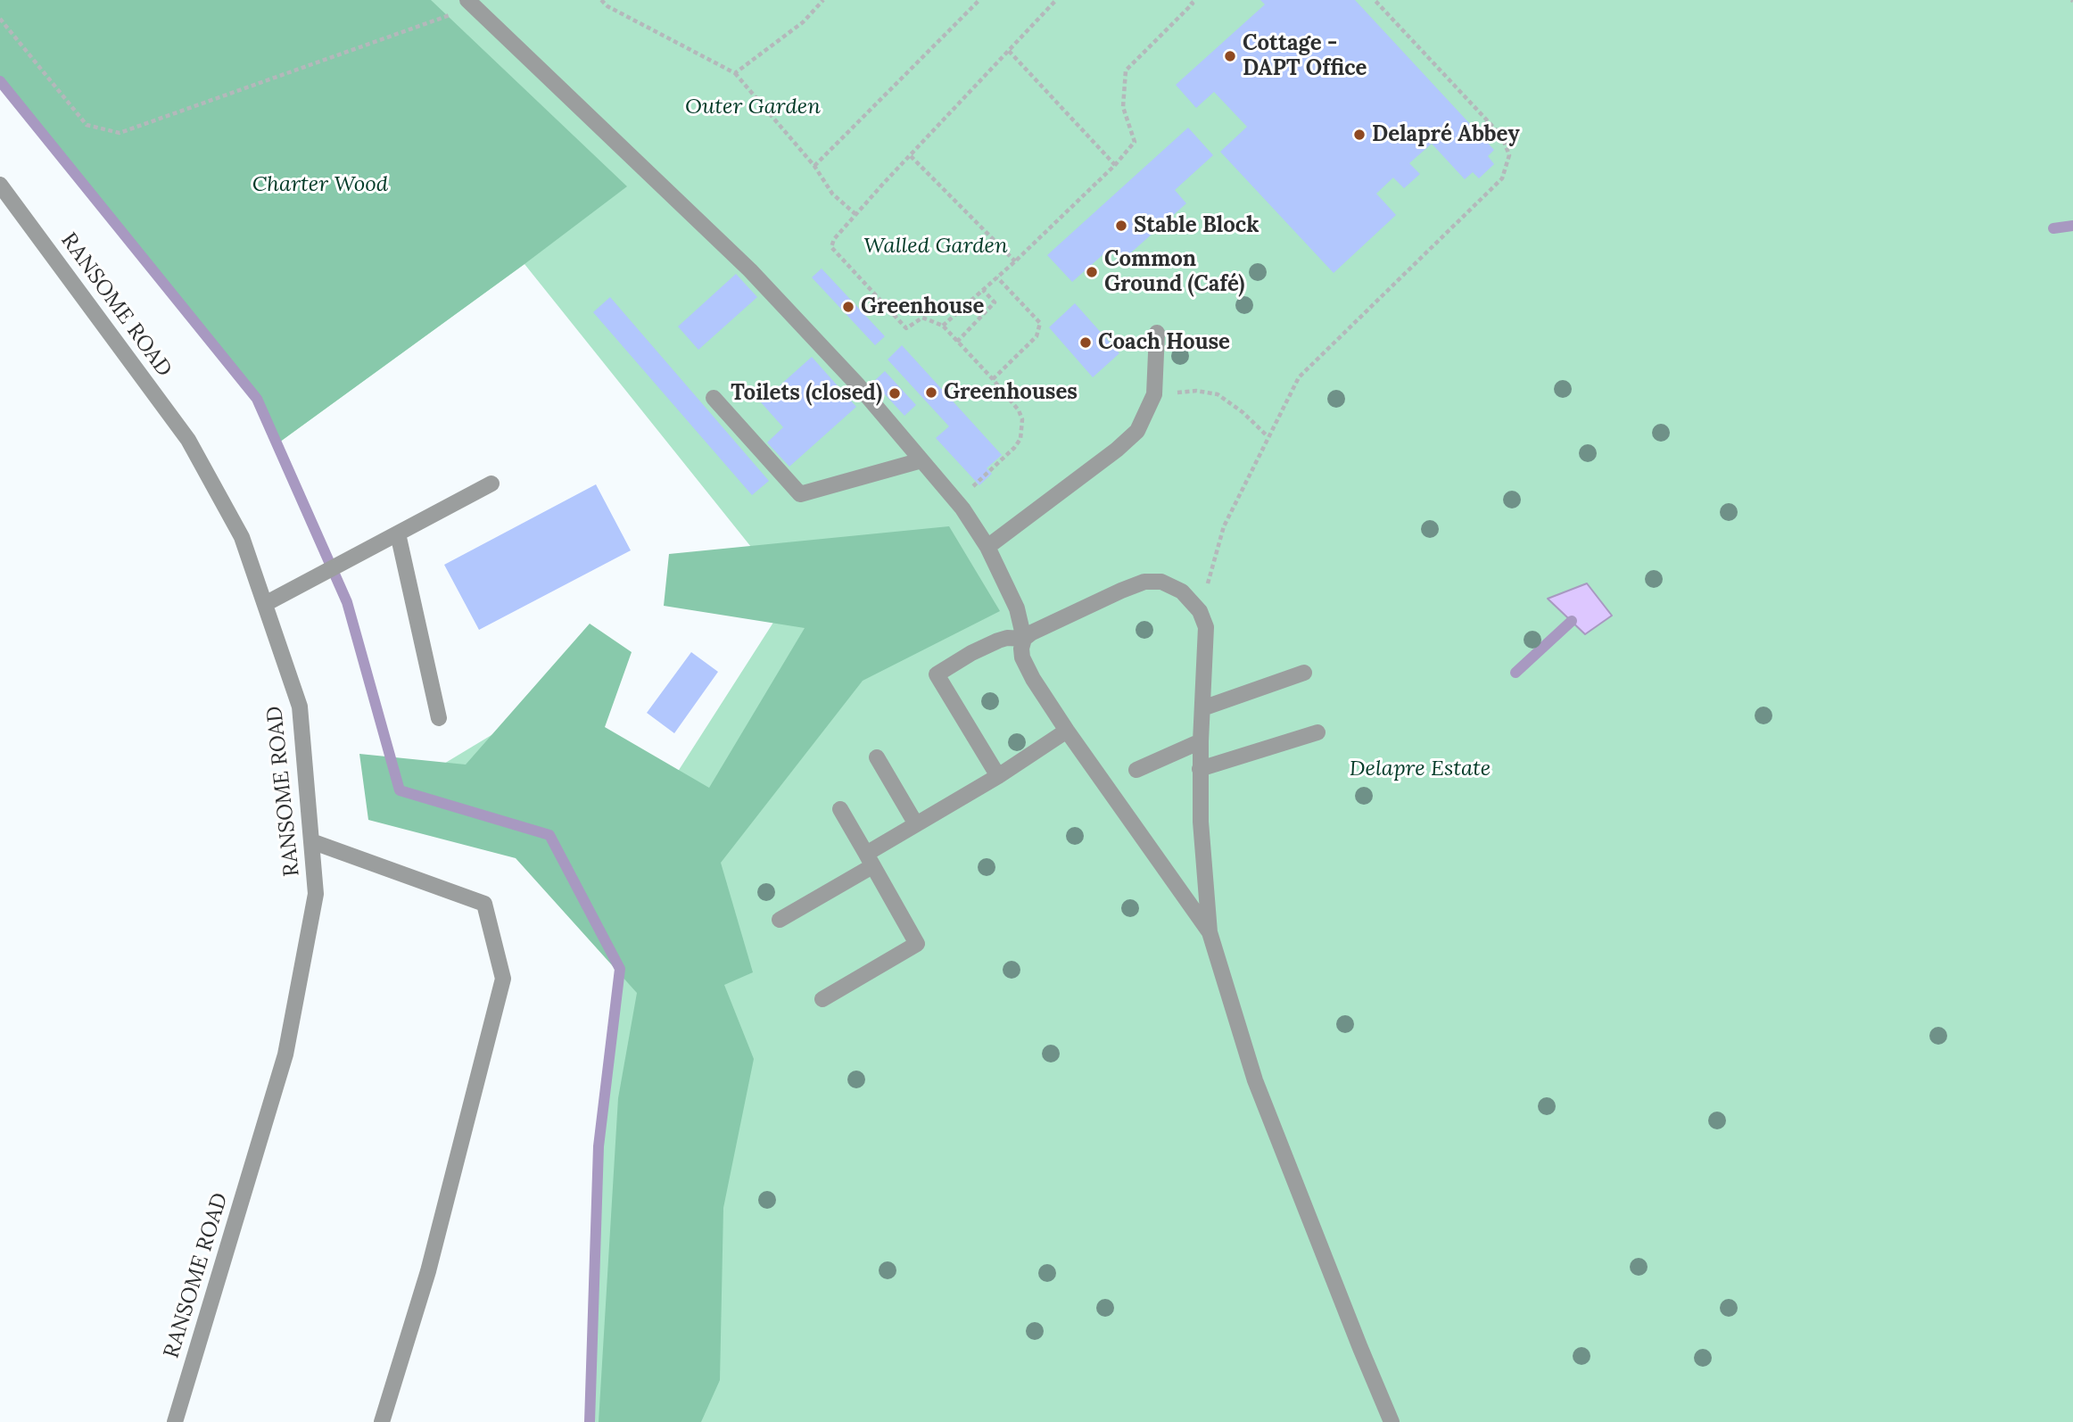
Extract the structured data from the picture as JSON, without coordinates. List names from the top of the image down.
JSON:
{
  "streets": {
    "street": ["RANSOME ROAD"]
  },
  "parks": [
    "Outer Garden",
    "Charter Wood",
    "Walled Garden",
    "Delapre Estate"
  ],
  "places": [
    "Cottage - DAPT Office",
    "Delapré Abbey",
    "Stable Block",
    "Common Ground (Café)",
    "Greenhouse",
    "Coach House",
    "Greenhouses",
    "Toilets (closed)"
  ]
}
